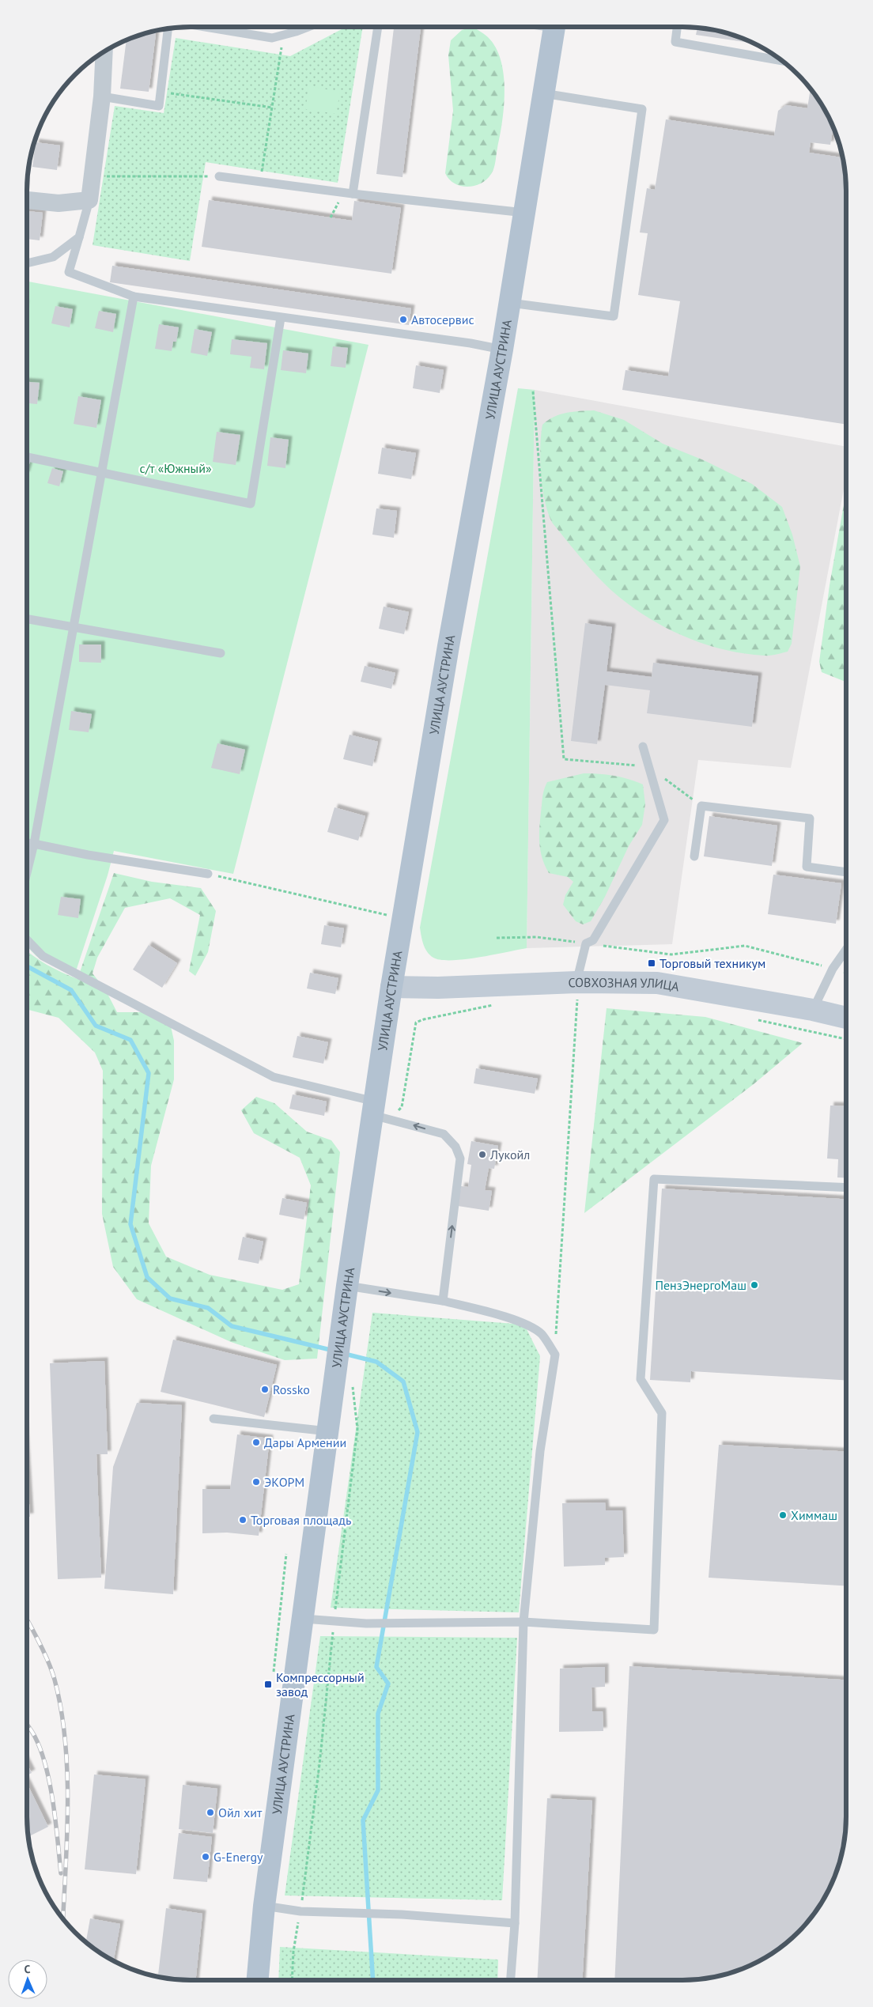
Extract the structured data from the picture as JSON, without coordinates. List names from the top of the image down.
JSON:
{
  "streets": {
    "main road": ["УЛИЦА АУСТРИНА", "СОВХОЗНАЯ УЛИЦА"]
  },
  "crossings": [
    ["УЛИЦА АУСТРИНА", "СОВХОЗНАЯ УЛИЦА"]
  ],
  "parks": ["с/т «Южный»"],
  "places": {
    "other": [
      "Автосервис",
      "Лукойл",
      "ПензЭнергоМаш",
      "Rossko",
      "Дары Армении",
      "ЭКОРМ",
      "Химмаш",
      "Торговая площадь",
      "Ойл хит",
      "G-Energy"
    ],
    "transit": ["Торговый техникум", "Компрессорный завод"]
  },
  "north": "top"
}
